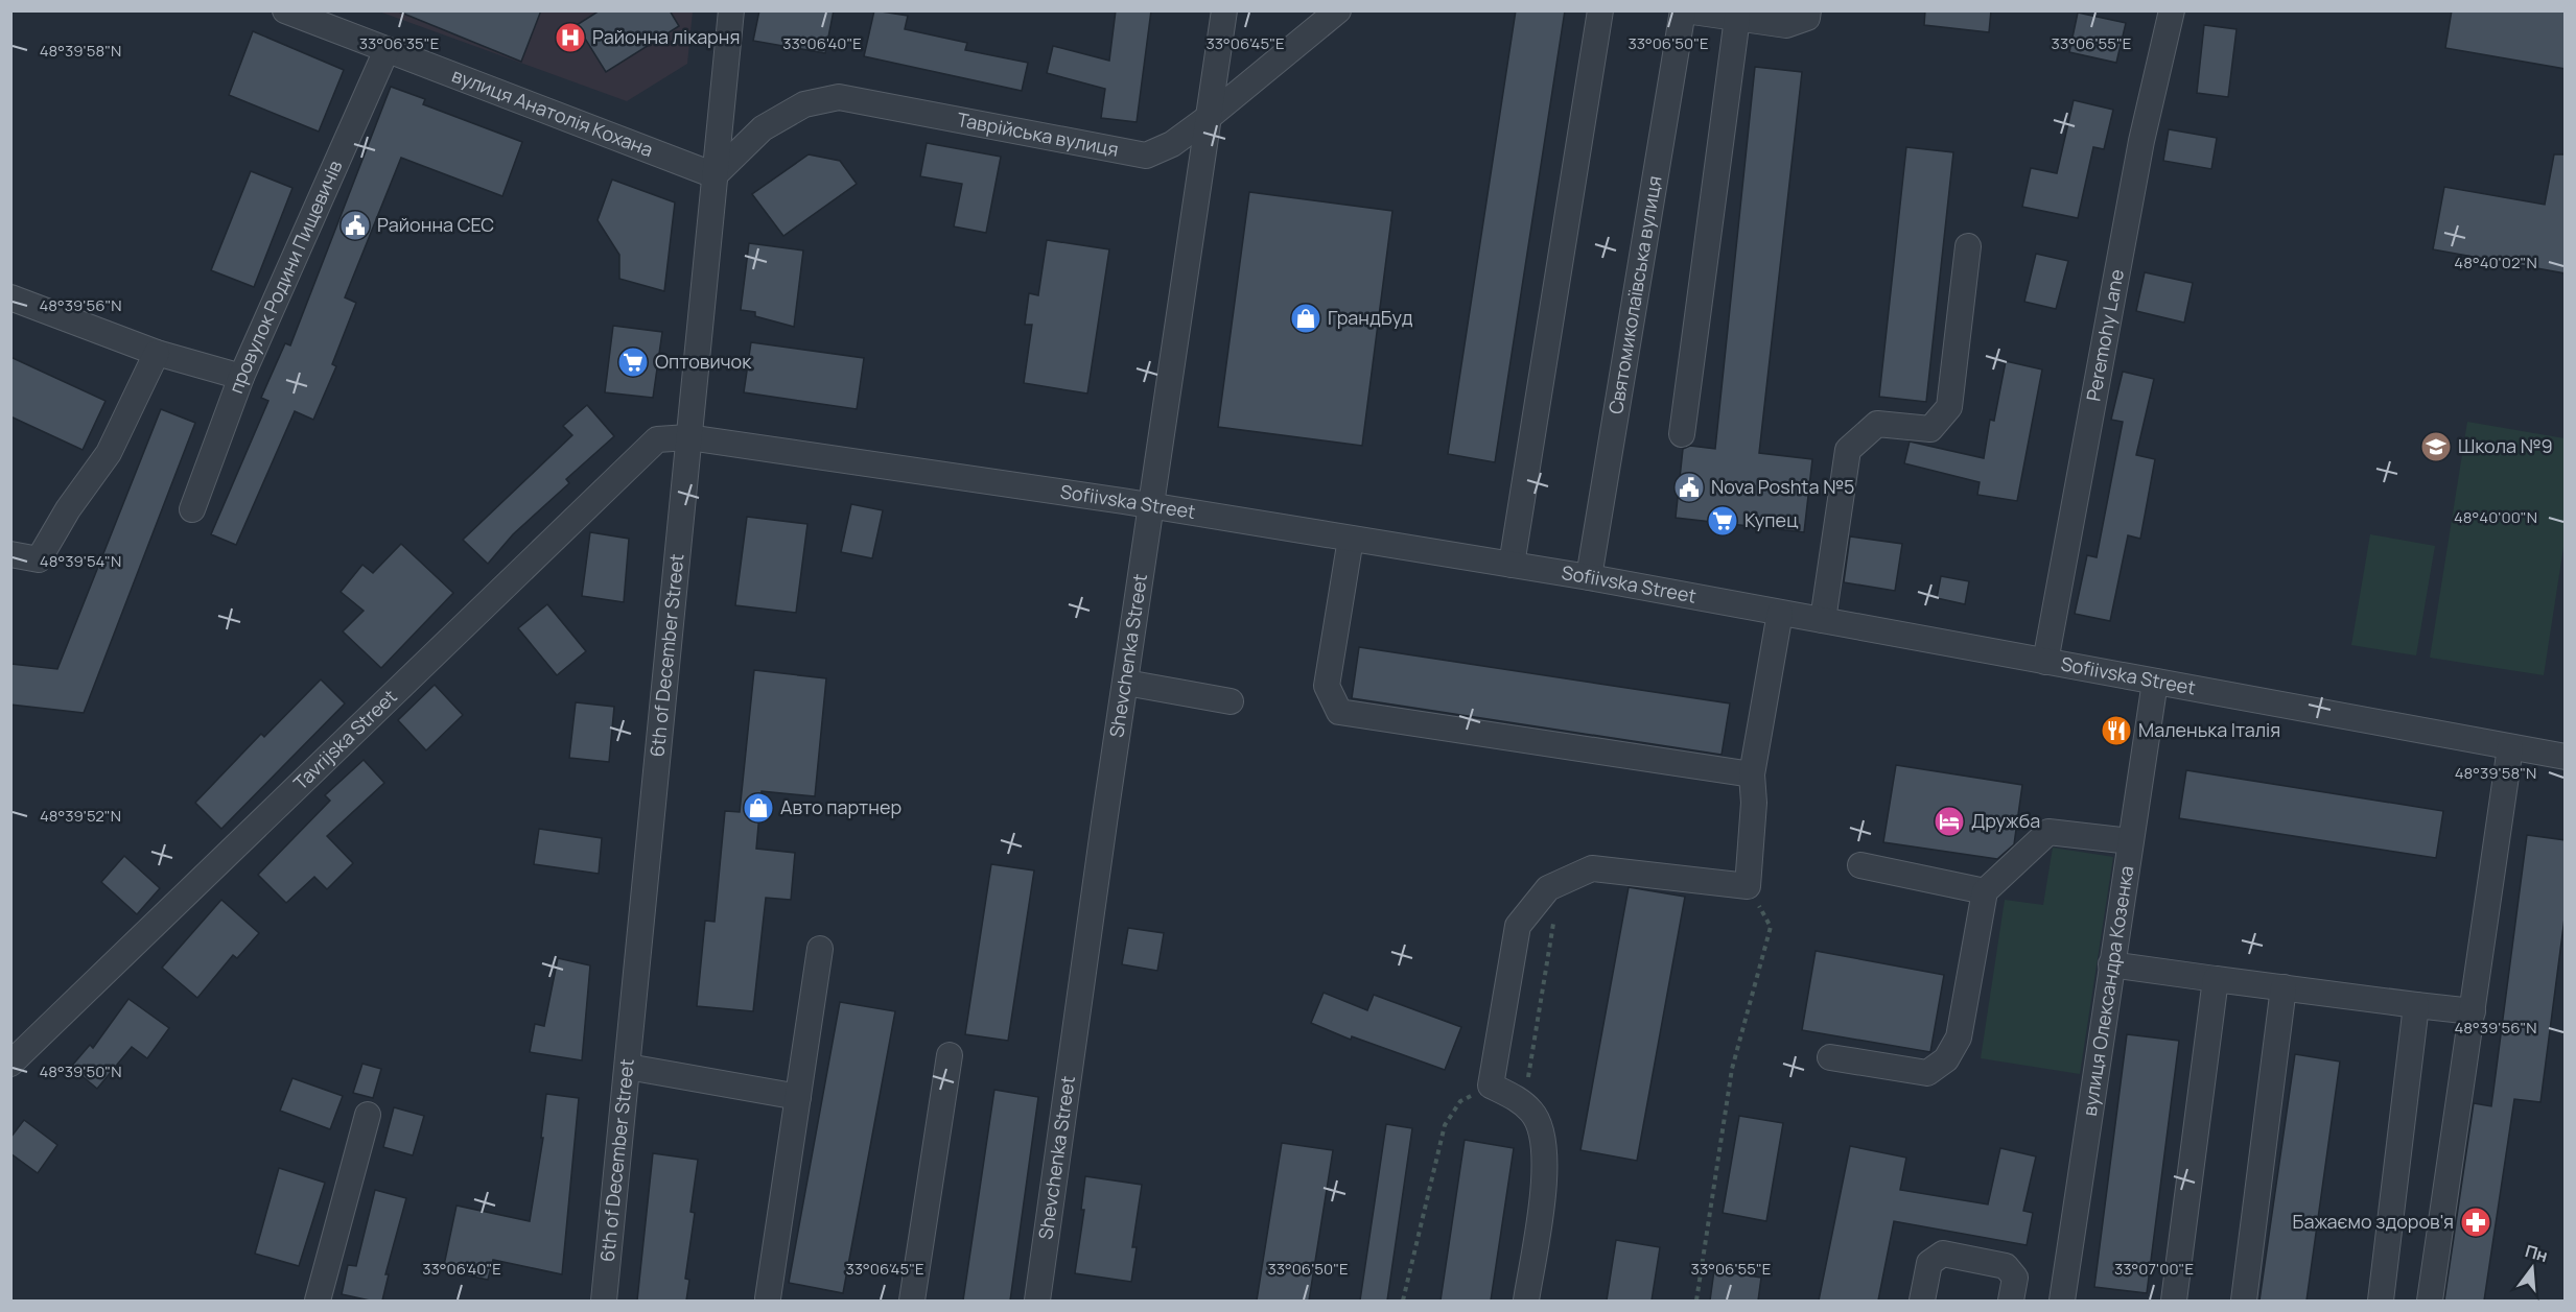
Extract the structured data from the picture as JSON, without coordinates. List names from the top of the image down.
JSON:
{
  "streets": {
    "street": [
      "вулиця Анатолія Кохана",
      "Таврійська вулиця",
      "провулок Родини Пищевичів",
      "Святомиколаївська вулиця",
      "Peremohy Lane",
      "Sofiivska Street",
      "6th of December Street",
      "Shevchenka Street",
      "Tavrijska Street",
      "вулиця Олександра Козенка"
    ]
  },
  "crossings": [
    ["вулиця Анатолія Кохана", "Таврійська вулиця"],
    ["вулиця Анатолія Кохана", "провулок Родини Пищевичів"],
    ["вулиця Анатолія Кохана", "6th of December Street"],
    ["Таврійська вулиця", "6th of December Street"],
    ["Таврійська вулиця", "Shevchenka Street"],
    ["Святомиколаївська вулиця", "Sofiivska Street"],
    ["Peremohy Lane", "Sofiivska Street"],
    ["Sofiivska Street", "6th of December Street"],
    ["Sofiivska Street", "Shevchenka Street"],
    ["Sofiivska Street", "Tavrijska Street"],
    ["Sofiivska Street", "вулиця Олександра Козенка"],
    ["6th of December Street", "Tavrijska Street"]
  ],
  "places": {
    "hospital": ["Районна лікарня"],
    "public building": ["Районна СЕС", "Nova Poshta №5"],
    "shop": ["ГрандБуд", "Авто партнер"],
    "supermarket": ["Оптовичок", "Купец"],
    "school or university": ["Школа №9"],
    "restaurant": ["Маленька Італія"],
    "hotel": ["Дружба"],
    "pharmacy": ["Бажаємо здоров'я"]
  },
  "north": "top",
  "coordinates": [
    "33°06'35\"E",
    "33°06'40\"E",
    "33°06'45\"E",
    "33°06'50\"E",
    "33°06'55\"E",
    "48°39'58\"N",
    "48°40'02\"N",
    "48°39'56\"N",
    "48°40'00\"N",
    "48°39'54\"N",
    "48°39'52\"N",
    "48°39'50\"N",
    "33°07'00\"E"
  ]
}
